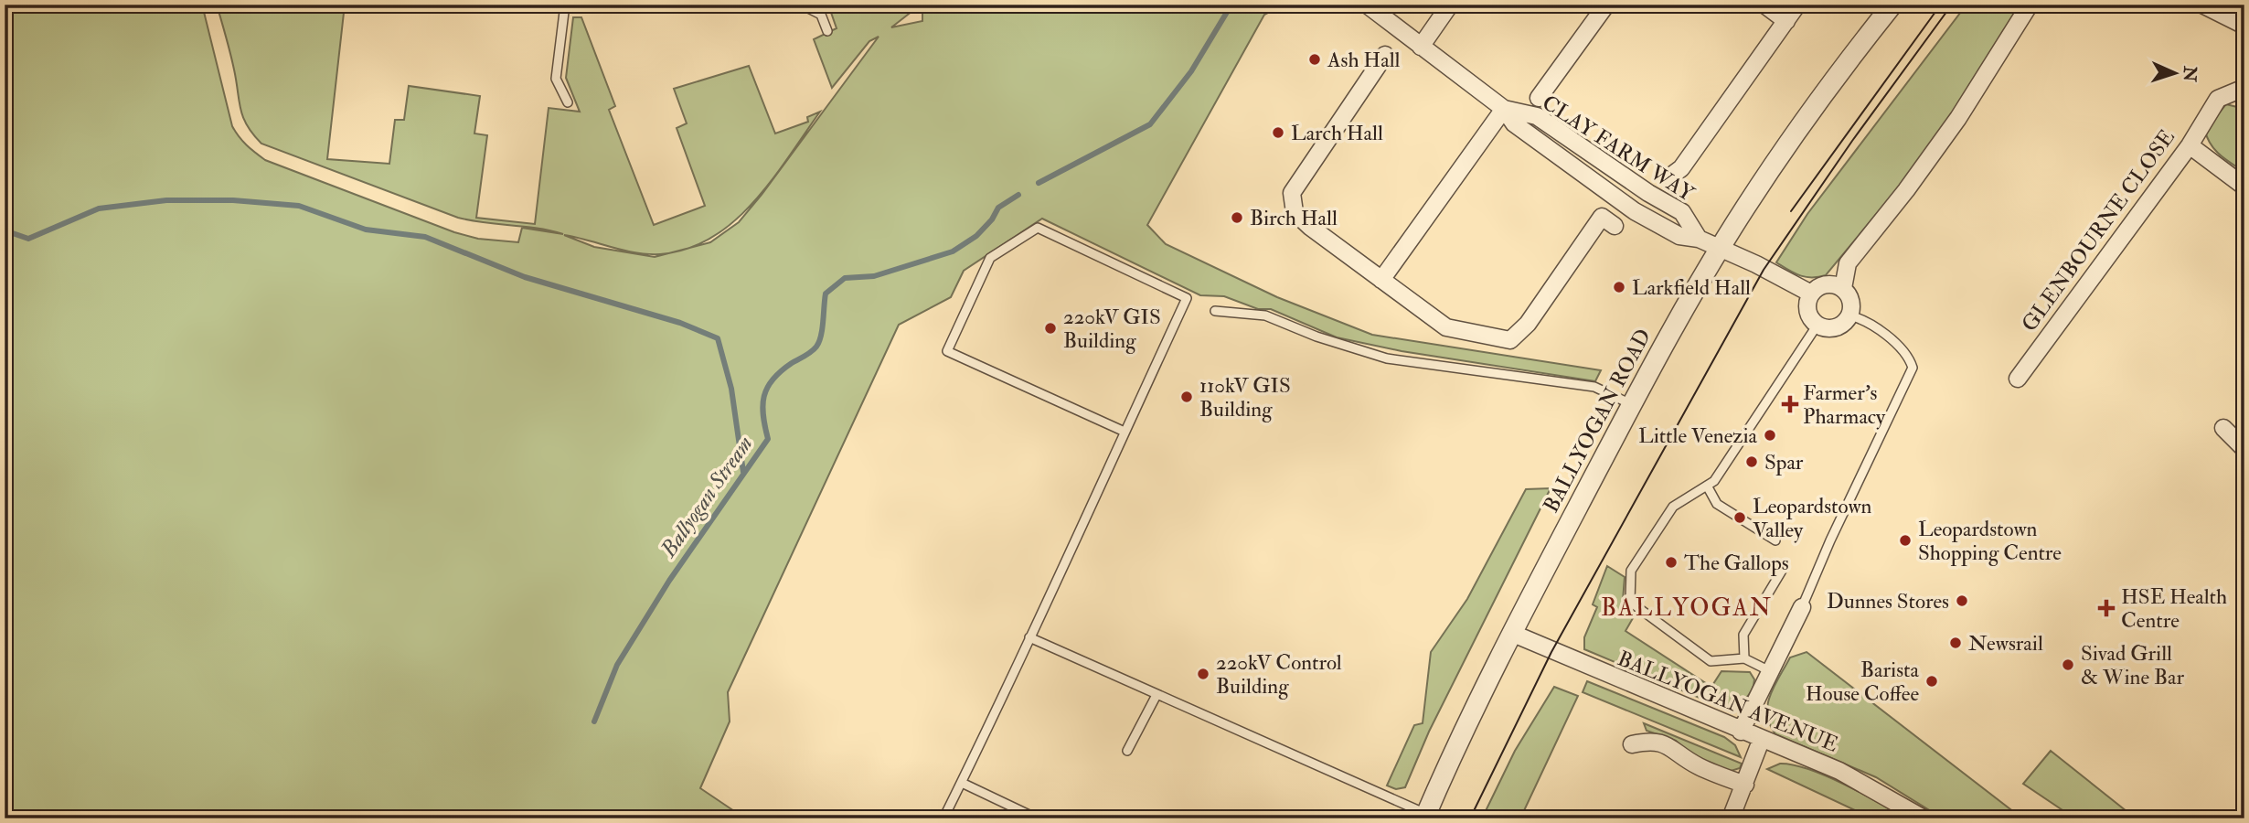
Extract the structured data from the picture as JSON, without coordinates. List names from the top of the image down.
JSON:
{
  "streets": {
    "street": [
      "CLAY FARM WAY",
      "GLENBOURNE CLOSE",
      "BALLYOGAN ROAD",
      "BALLYOGAN AVENUE"
    ]
  },
  "crossings": [
    ["CLAY FARM WAY", "BALLYOGAN ROAD"],
    ["BALLYOGAN ROAD", "BALLYOGAN AVENUE"]
  ],
  "districts": ["BALLYOGAN"],
  "water": ["Ballyogan Stream"],
  "places": {
    "other": [
      "Ash Hall",
      "Larch Hall",
      "Birch Hall",
      "Larkfield Hall",
      "220kV GIS Building",
      "110kV GIS Building",
      "Little Venezia",
      "Spar",
      "Leopardstown Valley",
      "Leopardstown Shopping Centre",
      "The Gallops",
      "Dunnes Stores",
      "Newsrail",
      "Sivad Grill & Wine Bar",
      "220kV Control Building",
      "Barista House Coffee"
    ],
    "health": ["Farmer's Pharmacy", "HSE Health Centre"]
  },
  "north": "right"
}
